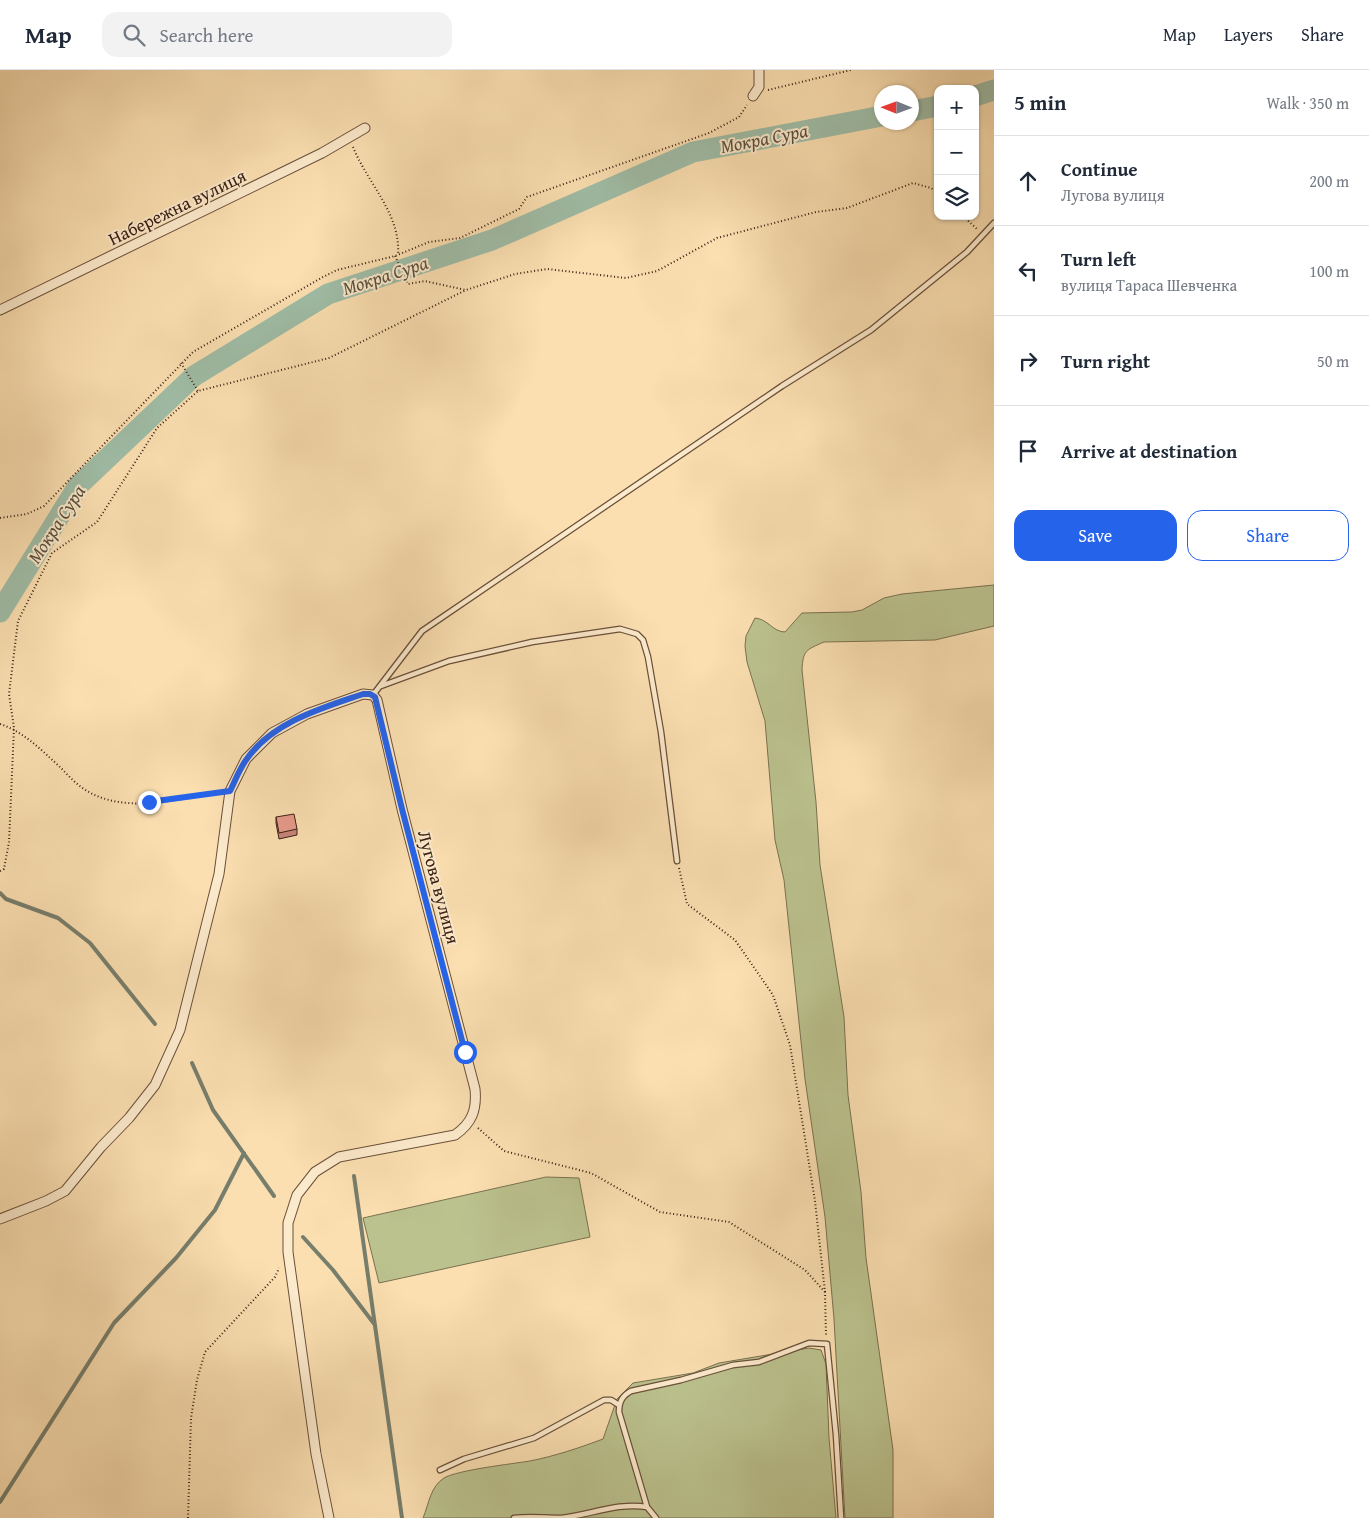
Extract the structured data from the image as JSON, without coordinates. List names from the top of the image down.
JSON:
{
  "streets": {
    "street": ["Набережна вулиця", "Лугова вулиця"]
  },
  "water": ["Мокра Сура"],
  "north": "left",
  "page": {
    "header": "Map",
    "search": "Search here",
    "nav": ["Map", "Layers", "Share"],
    "heading": ["5 min", "Walk · 350 m"],
    "map_buttons": ["+", "−"],
    "list": [
      ["Continue", "Лугова вулиця", "200 m"],
      ["Turn left", "вулиця Тараса Шевченка", "100 m"],
      ["Turn right", "50 m"],
      "Arrive at destination"
    ],
    "buttons": ["Save", "Share"]
  }
}
